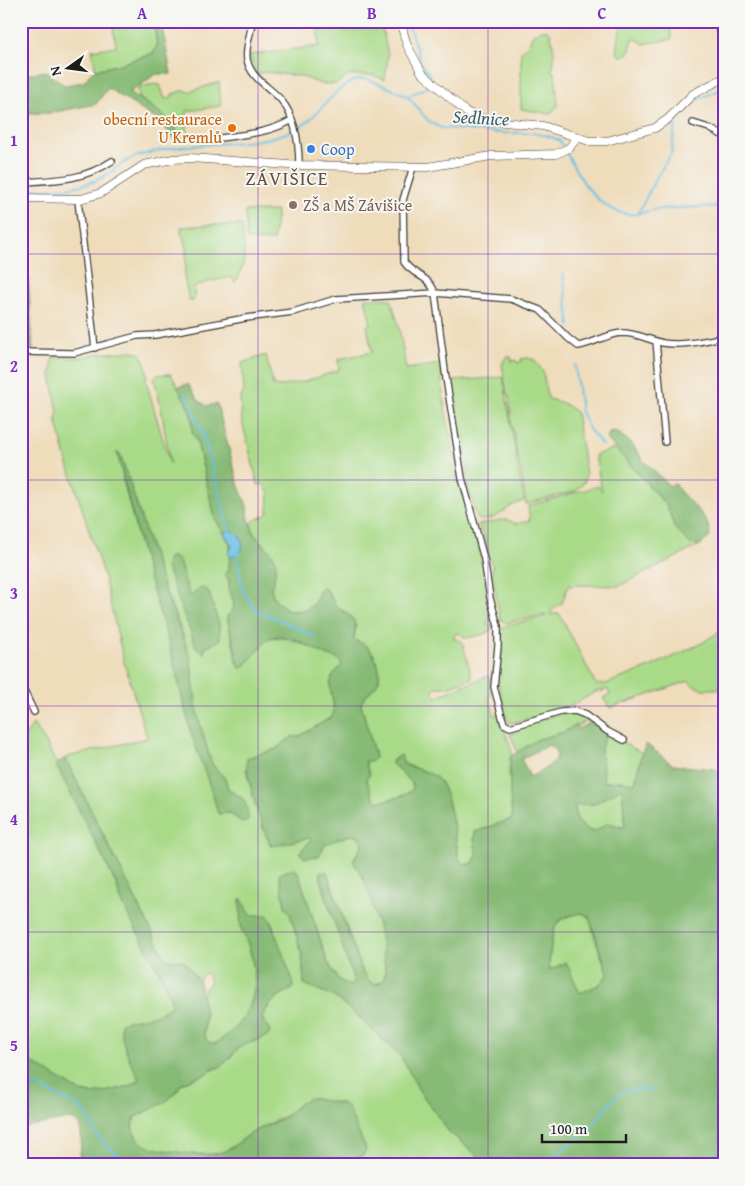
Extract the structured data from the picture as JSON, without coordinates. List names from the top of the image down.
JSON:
{
  "districts": ["ZÁVIŠICE"],
  "water": ["Sedlnice"],
  "places": ["obecní restaurace U Kremlů", "Coop", "ZŠ a MŠ Závišice"],
  "scale_bar": "100 m",
  "north": "left",
  "grid": {
    "columns": ["A", "B", "C"],
    "rows": [
      "1",
      "2",
      "3",
      "4",
      "5"
    ]
  }
}
